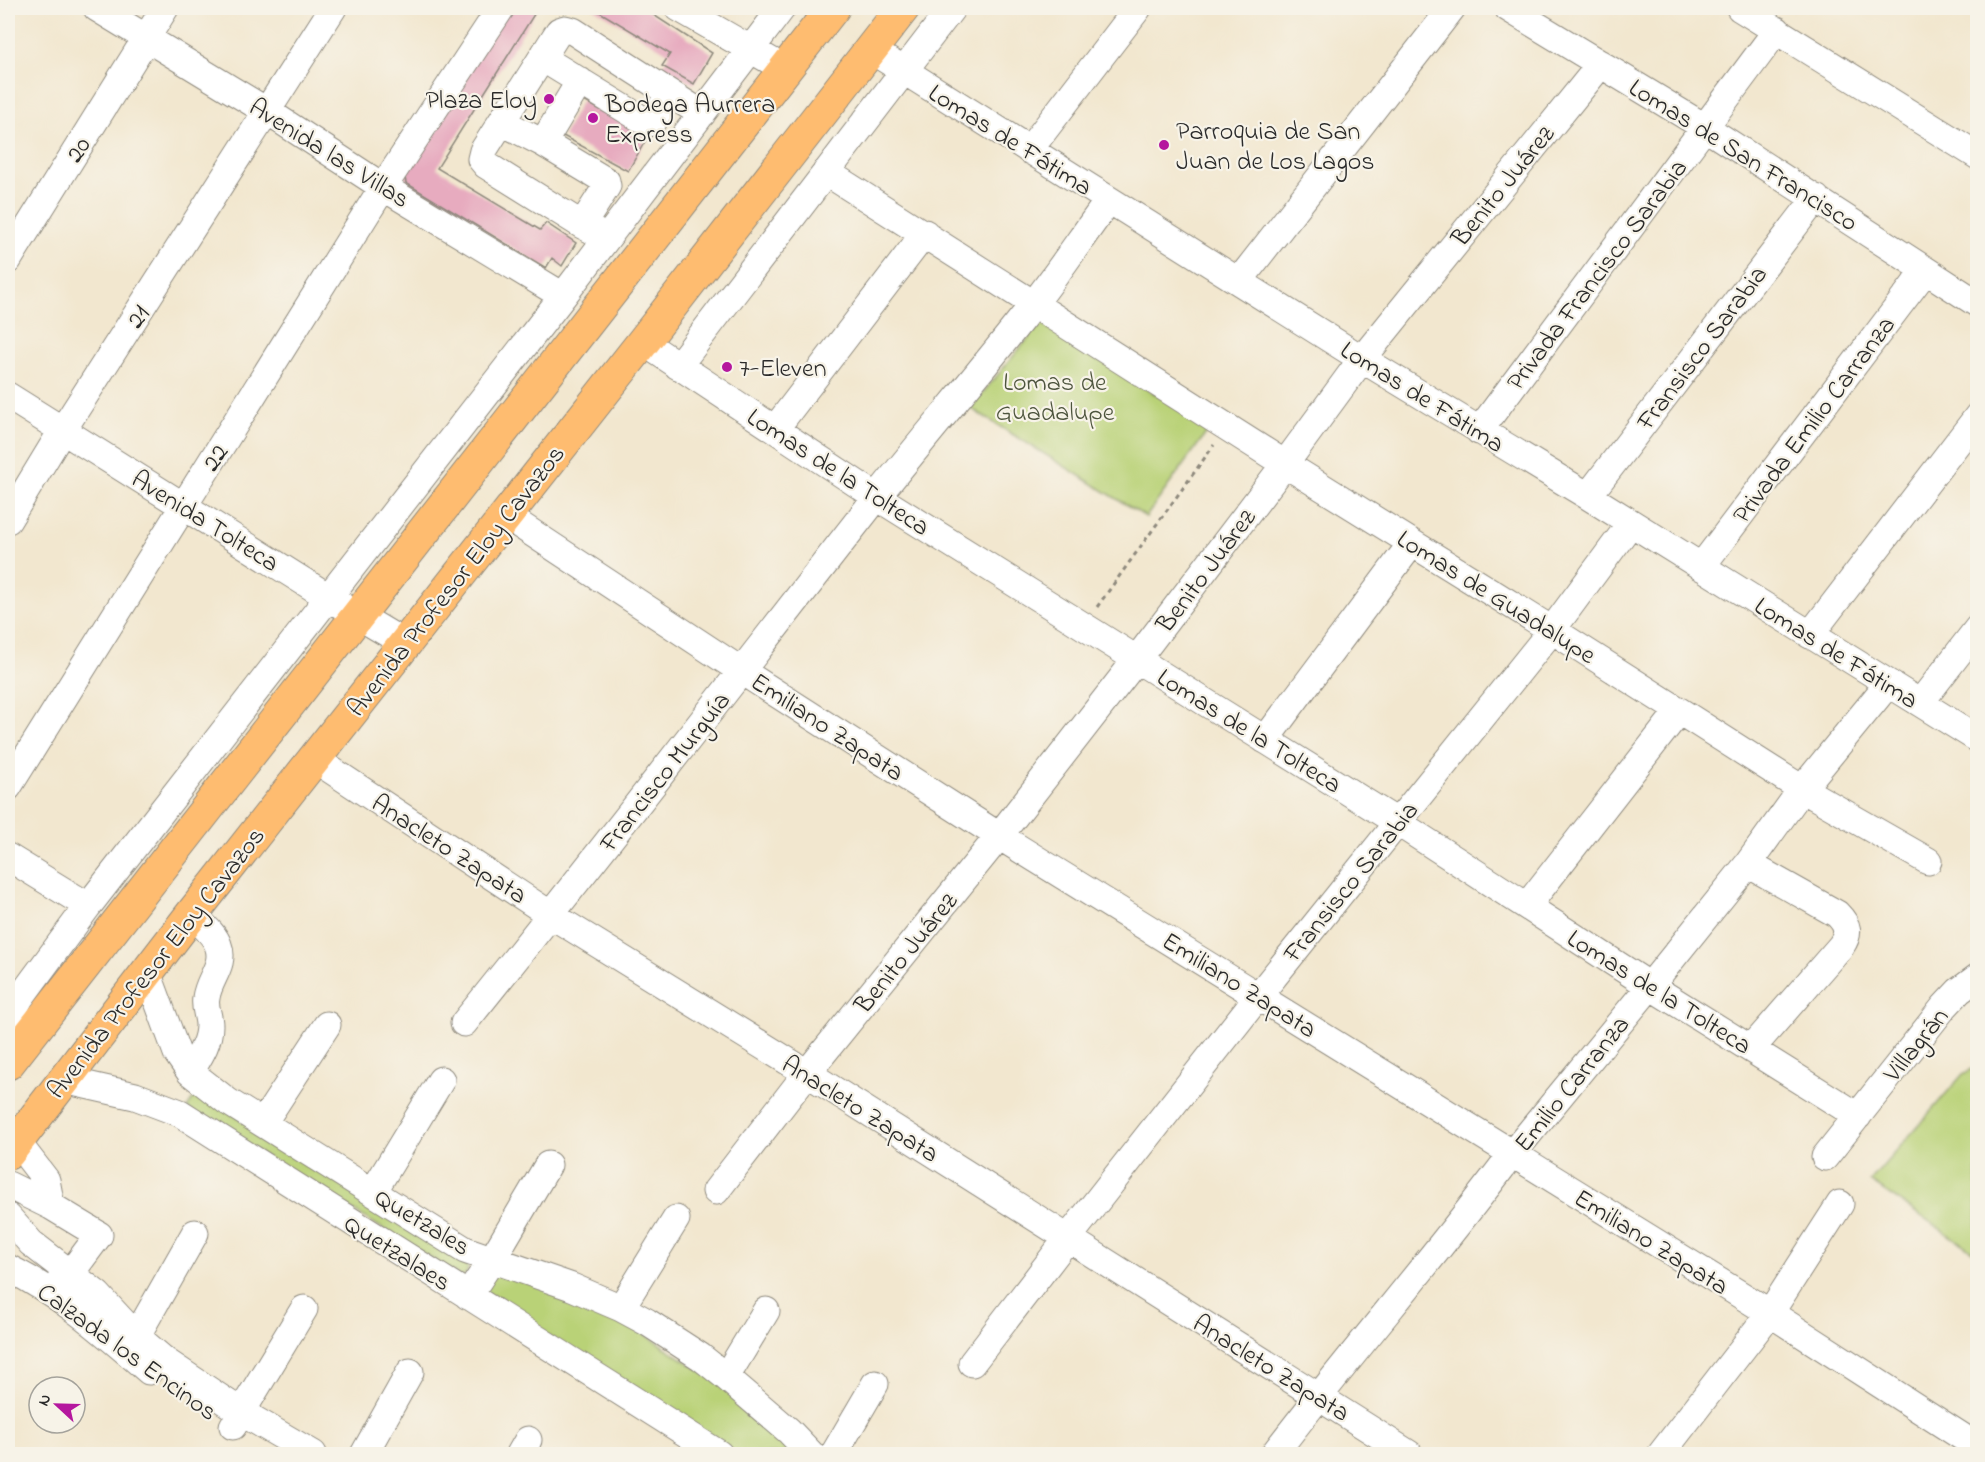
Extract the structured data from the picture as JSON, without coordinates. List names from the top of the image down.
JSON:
{
  "streets": {
    "main road": ["Avenida Profesor Eloy Cavazos"],
    "street": [
      "Lomas de Fátima",
      "20",
      "Avenida las Villas",
      "Lomas de San Francisco",
      "Benito Juárez",
      "Privada Francisco Sarabia",
      "21",
      "Fransisco Sarabia",
      "Privada Emilio Carranza",
      "22",
      "Lomas de la Tolteca",
      "Avenida Tolteca",
      "Lomas de Guadalupe",
      "Emiliano Zapata",
      "Francisco Murguía",
      "Anacleto Zapata",
      "Villagrán",
      "Emilio Carranza",
      "Quetzales",
      "Quetzalaes",
      "Calzada los Encinos"
    ]
  },
  "crossings": [
    ["Lomas de Fátima", "Benito Juárez"],
    ["Lomas de Fátima", "Privada Francisco Sarabia"],
    ["Lomas de Fátima", "Fransisco Sarabia"],
    ["Lomas de Fátima", "Privada Emilio Carranza"],
    ["Lomas de Fátima", "Avenida Profesor Eloy Cavazos"],
    ["Lomas de Fátima", "Francisco Murguía"],
    ["Lomas de Fátima", "Emilio Carranza"],
    ["20", "Avenida las Villas"],
    ["Avenida las Villas", "21"],
    ["Avenida las Villas", "22"],
    ["Lomas de San Francisco", "Benito Juárez"],
    ["Lomas de San Francisco", "Privada Francisco Sarabia"],
    ["Lomas de San Francisco", "Fransisco Sarabia"],
    ["Lomas de San Francisco", "Privada Emilio Carranza"],
    ["Benito Juárez", "Lomas de la Tolteca"],
    ["Benito Juárez", "Lomas de Guadalupe"],
    ["Benito Juárez", "Emiliano Zapata"],
    ["Benito Juárez", "Anacleto Zapata"],
    ["21", "Avenida Tolteca"],
    ["Fransisco Sarabia", "Lomas de la Tolteca"],
    ["Fransisco Sarabia", "Lomas de Guadalupe"],
    ["Fransisco Sarabia", "Emiliano Zapata"],
    ["Fransisco Sarabia", "Anacleto Zapata"],
    ["22", "Avenida Tolteca"],
    ["Lomas de la Tolteca", "Avenida Profesor Eloy Cavazos"],
    ["Lomas de la Tolteca", "Francisco Murguía"],
    ["Lomas de la Tolteca", "Villagrán"],
    ["Lomas de la Tolteca", "Emilio Carranza"],
    ["Avenida Tolteca", "Avenida Profesor Eloy Cavazos"],
    ["Avenida Profesor Eloy Cavazos", "Emiliano Zapata"],
    ["Avenida Profesor Eloy Cavazos", "Anacleto Zapata"],
    ["Avenida Profesor Eloy Cavazos", "Quetzales"],
    ["Avenida Profesor Eloy Cavazos", "Quetzalaes"],
    ["Lomas de Guadalupe", "Francisco Murguía"],
    ["Lomas de Guadalupe", "Emilio Carranza"],
    ["Emiliano Zapata", "Francisco Murguía"],
    ["Emiliano Zapata", "Emilio Carranza"],
    ["Francisco Murguía", "Anacleto Zapata"],
    ["Anacleto Zapata", "Emilio Carranza"]
  ],
  "parks": ["Lomas de Guadalupe"],
  "places": [
    "Plaza Eloy",
    "Bodega Aurrera Express",
    "Parroquia de San Juan de Los Lagos",
    "7-Eleven"
  ],
  "north": "left"
}
